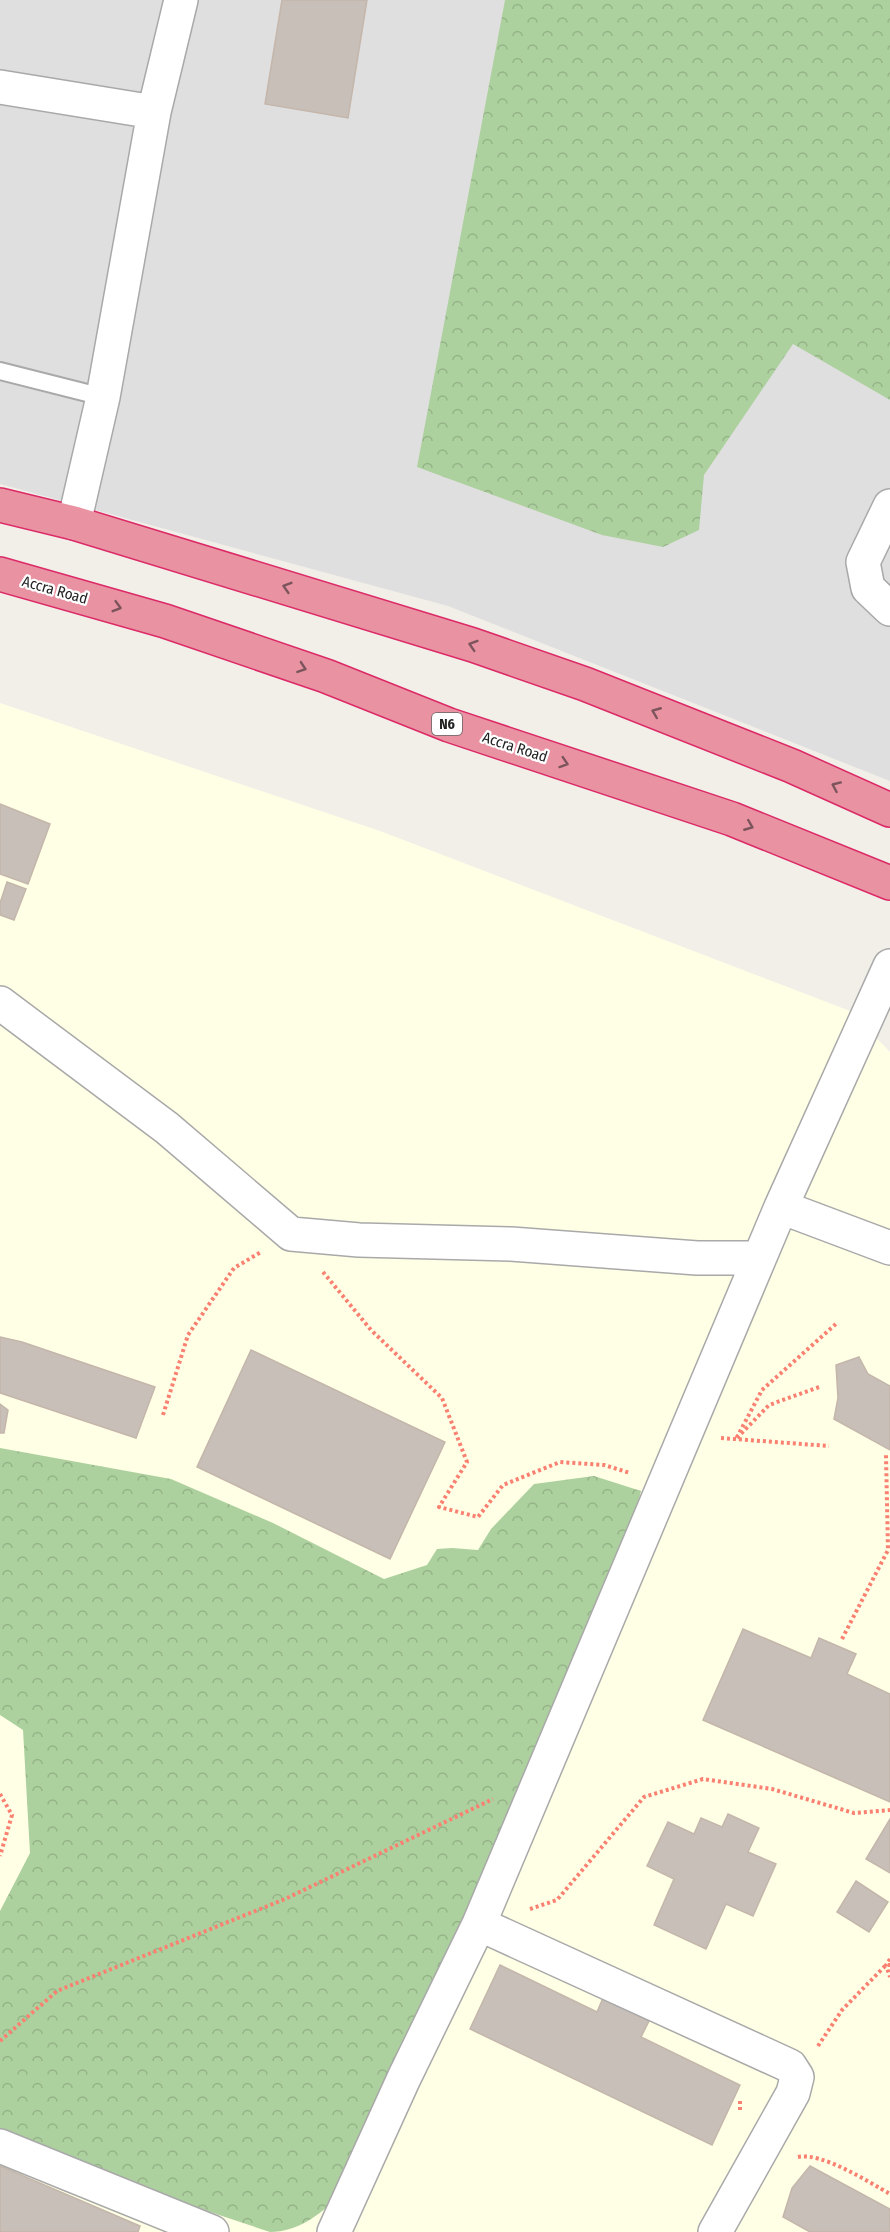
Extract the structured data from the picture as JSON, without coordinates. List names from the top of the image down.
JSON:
{
  "streets": {
    "highway": ["Accra Road", "N6"]
  }
}
